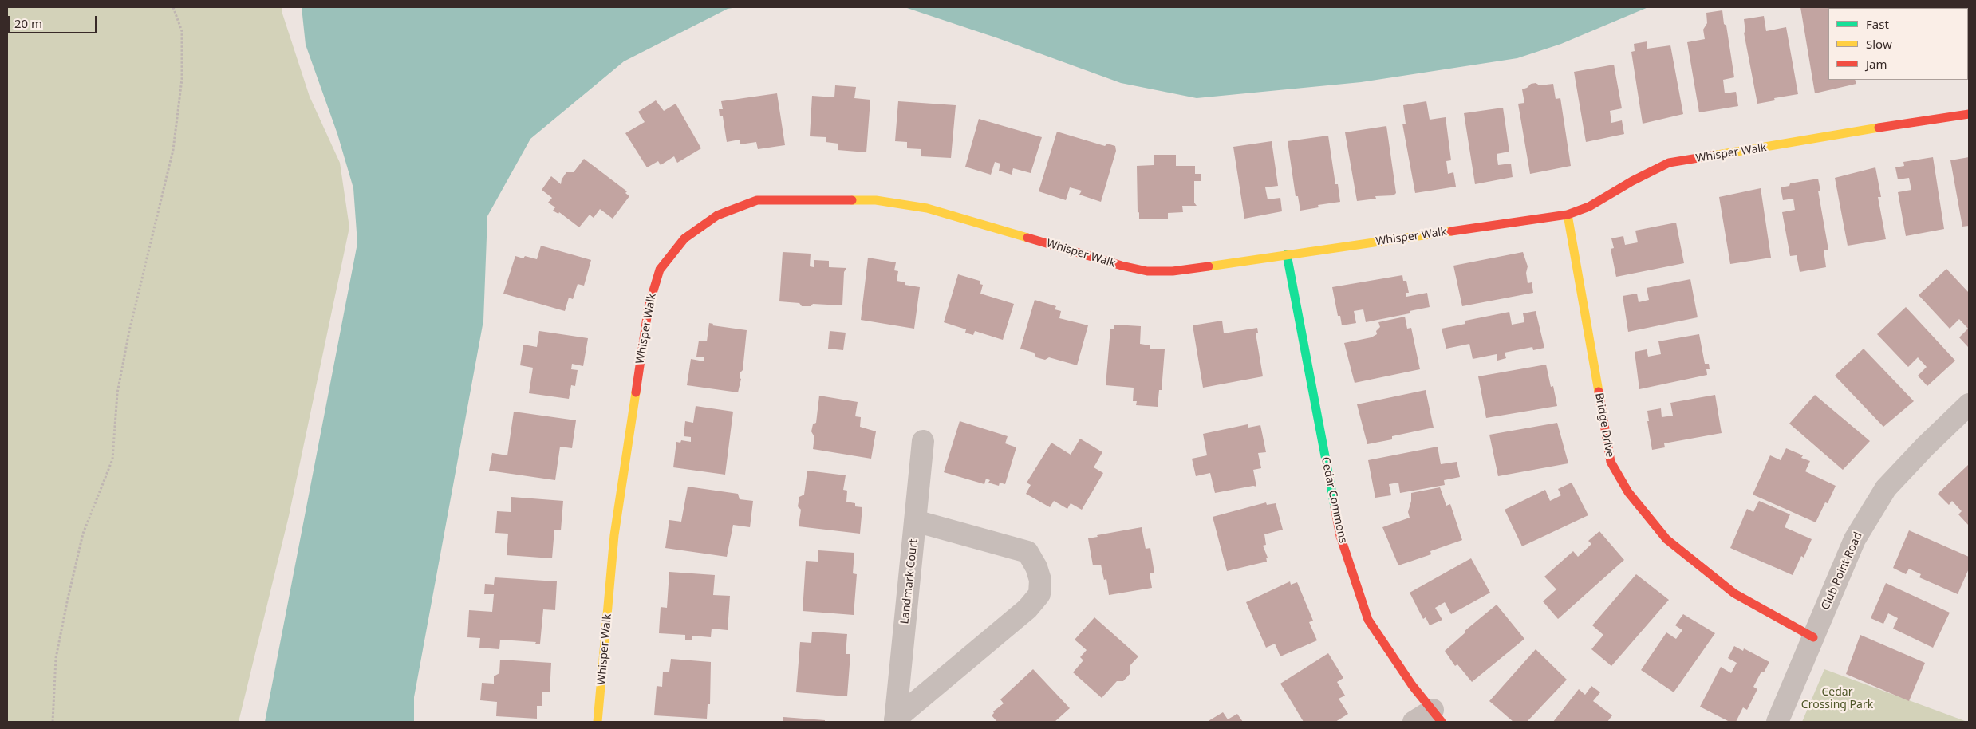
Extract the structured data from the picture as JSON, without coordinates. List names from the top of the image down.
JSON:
{
  "streets": {
    "street": [
      "Whisper Walk",
      "Bridge Drive",
      "Cedar Commons",
      "Club Point Road",
      "Landmark Court"
    ]
  },
  "crossings": [
    ["Whisper Walk", "Bridge Drive"],
    ["Whisper Walk", "Cedar Commons"],
    ["Bridge Drive", "Club Point Road"]
  ],
  "parks": ["Cedar Crossing Park"],
  "legend": ["Fast", "Slow", "Jam"],
  "scale_bar": "20 m"
}
